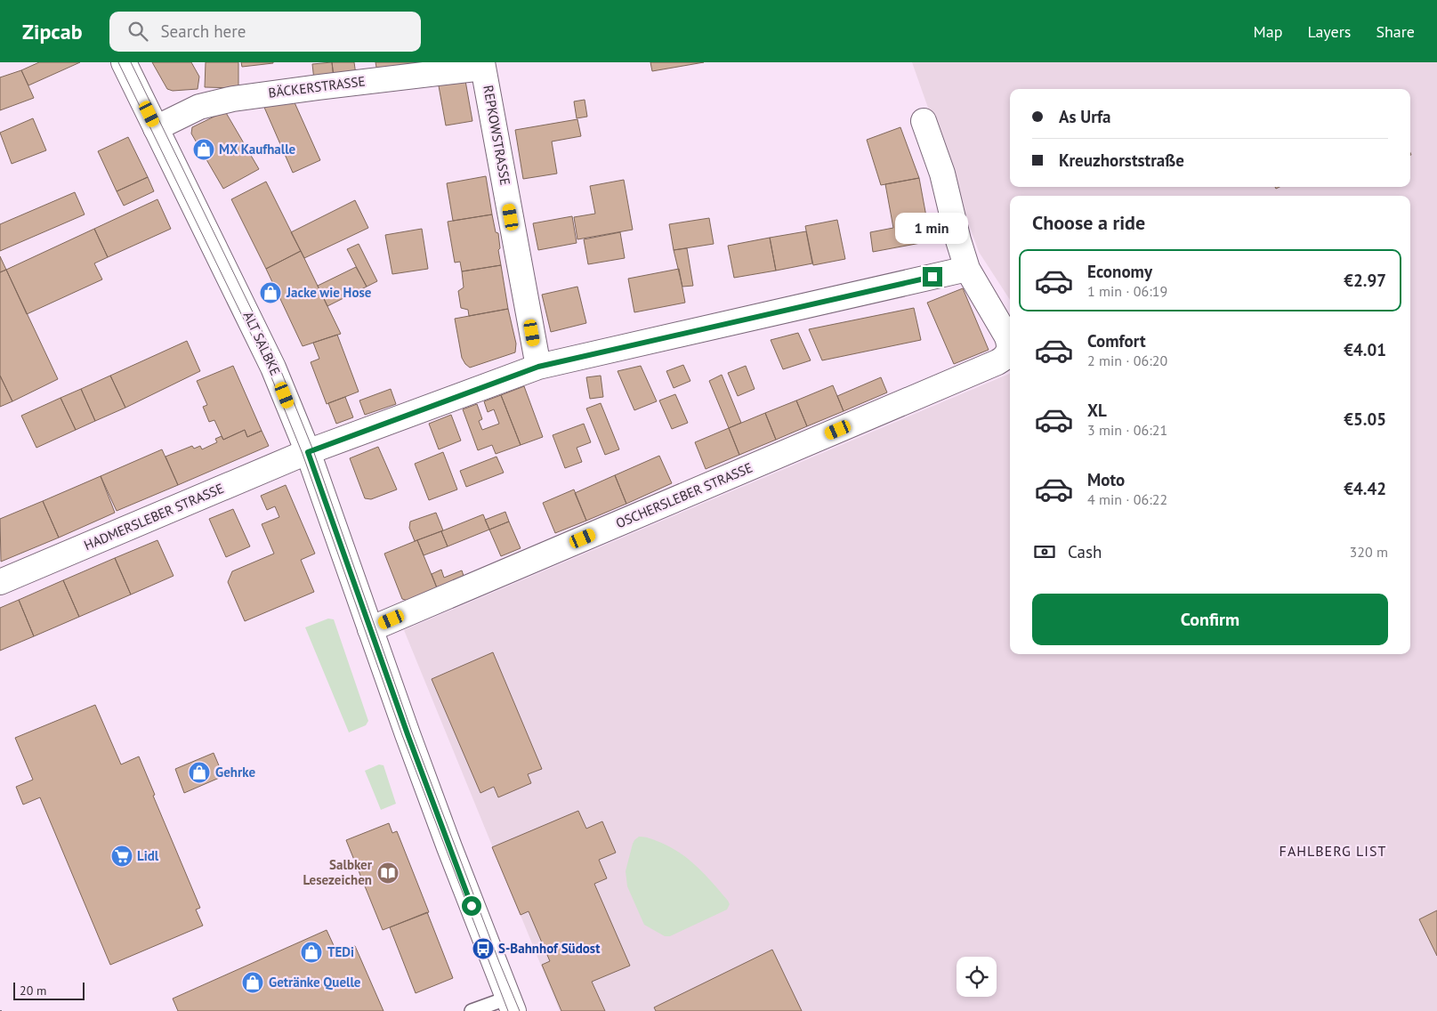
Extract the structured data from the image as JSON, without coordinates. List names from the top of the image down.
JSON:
{
  "streets": {
    "street": [
      "BÄCKERSTRASSE",
      "REPKOWSTRASSE",
      "ALT SALBKE",
      "OSCHERSLEBER STRASSE",
      "HADMERSLEBER STRASSE"
    ]
  },
  "crossings": [
    ["BÄCKERSTRASSE", "REPKOWSTRASSE"],
    ["BÄCKERSTRASSE", "ALT SALBKE"],
    ["REPKOWSTRASSE", "HADMERSLEBER STRASSE"],
    ["ALT SALBKE", "OSCHERSLEBER STRASSE"],
    ["ALT SALBKE", "HADMERSLEBER STRASSE"],
    ["OSCHERSLEBER STRASSE", "HADMERSLEBER STRASSE"]
  ],
  "districts": ["FAHLBERG LIST"],
  "places": {
    "shop": [
      "MX Kaufhalle",
      "Jacke wie Hose",
      "Gehrke",
      "TEDi",
      "Getränke Quelle"
    ],
    "supermarket": ["Lidl"],
    "library": ["Salbker Lesezeichen"],
    "bus stop": ["S-Bahnhof Südost"]
  },
  "scale_bar": "20 m",
  "page": {
    "header": "Zipcab",
    "search": "Search here",
    "nav": ["Map", "Layers", "Share"],
    "banner": ["As Urfa", "Kreuzhorststraße"],
    "heading": "Choose a ride",
    "bubble": "1 min",
    "list": [
      {
        "name": "Economy",
        "note": "1 min · 06:19",
        "value": "€2.97"
      },
      {
        "name": "Comfort",
        "note": "2 min · 06:20",
        "value": "€4.01"
      },
      {
        "name": "XL",
        "note": "3 min · 06:21",
        "value": "€5.05"
      },
      {
        "name": "Moto",
        "note": "4 min · 06:22",
        "value": "€4.42"
      }
    ],
    "pay": ["Cash", "320 m"],
    "buttons": "Confirm",
    "scale": "20 m"
  }
}
